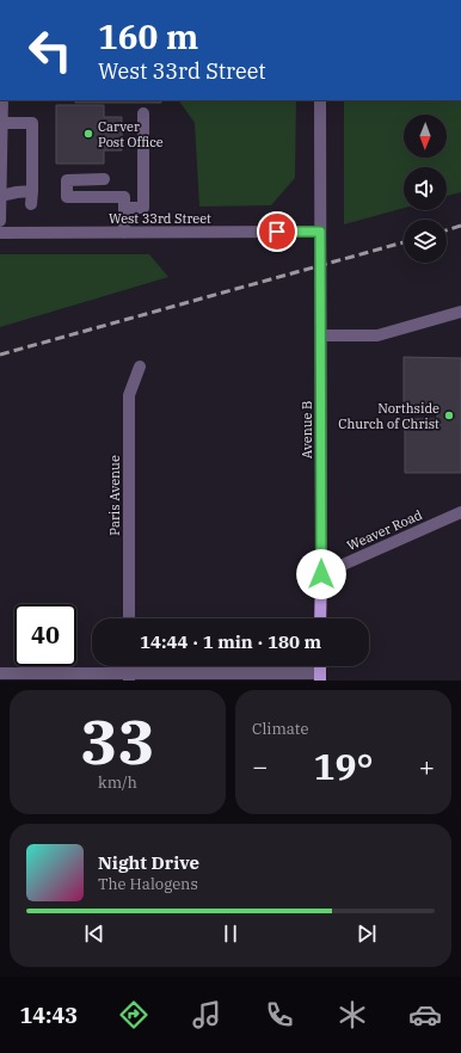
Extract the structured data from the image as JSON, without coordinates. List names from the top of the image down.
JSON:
{
  "streets": {
    "main road": ["Avenue B"],
    "street": ["West 33rd Street", "Paris Avenue", "Weaver Road"]
  },
  "crossings": [
    ["West 33rd Street", "Avenue B"],
    ["Avenue B", "Weaver Road"]
  ],
  "places": ["Carver Post Office", "Northside Church of Christ"],
  "north": "bottom",
  "page": {
    "turn": ["160 m", "West 33rd Street"],
    "limit": "40",
    "trip": "14:44 · 1 min · 180 m",
    "tile": [
      ["33", "km/h"],
      "Climate"
    ],
    "heat": ["−", "19°", "+"],
    "song": ["Night Drive", "The Halogens"],
    "tabs": "14:43"
  }
}
